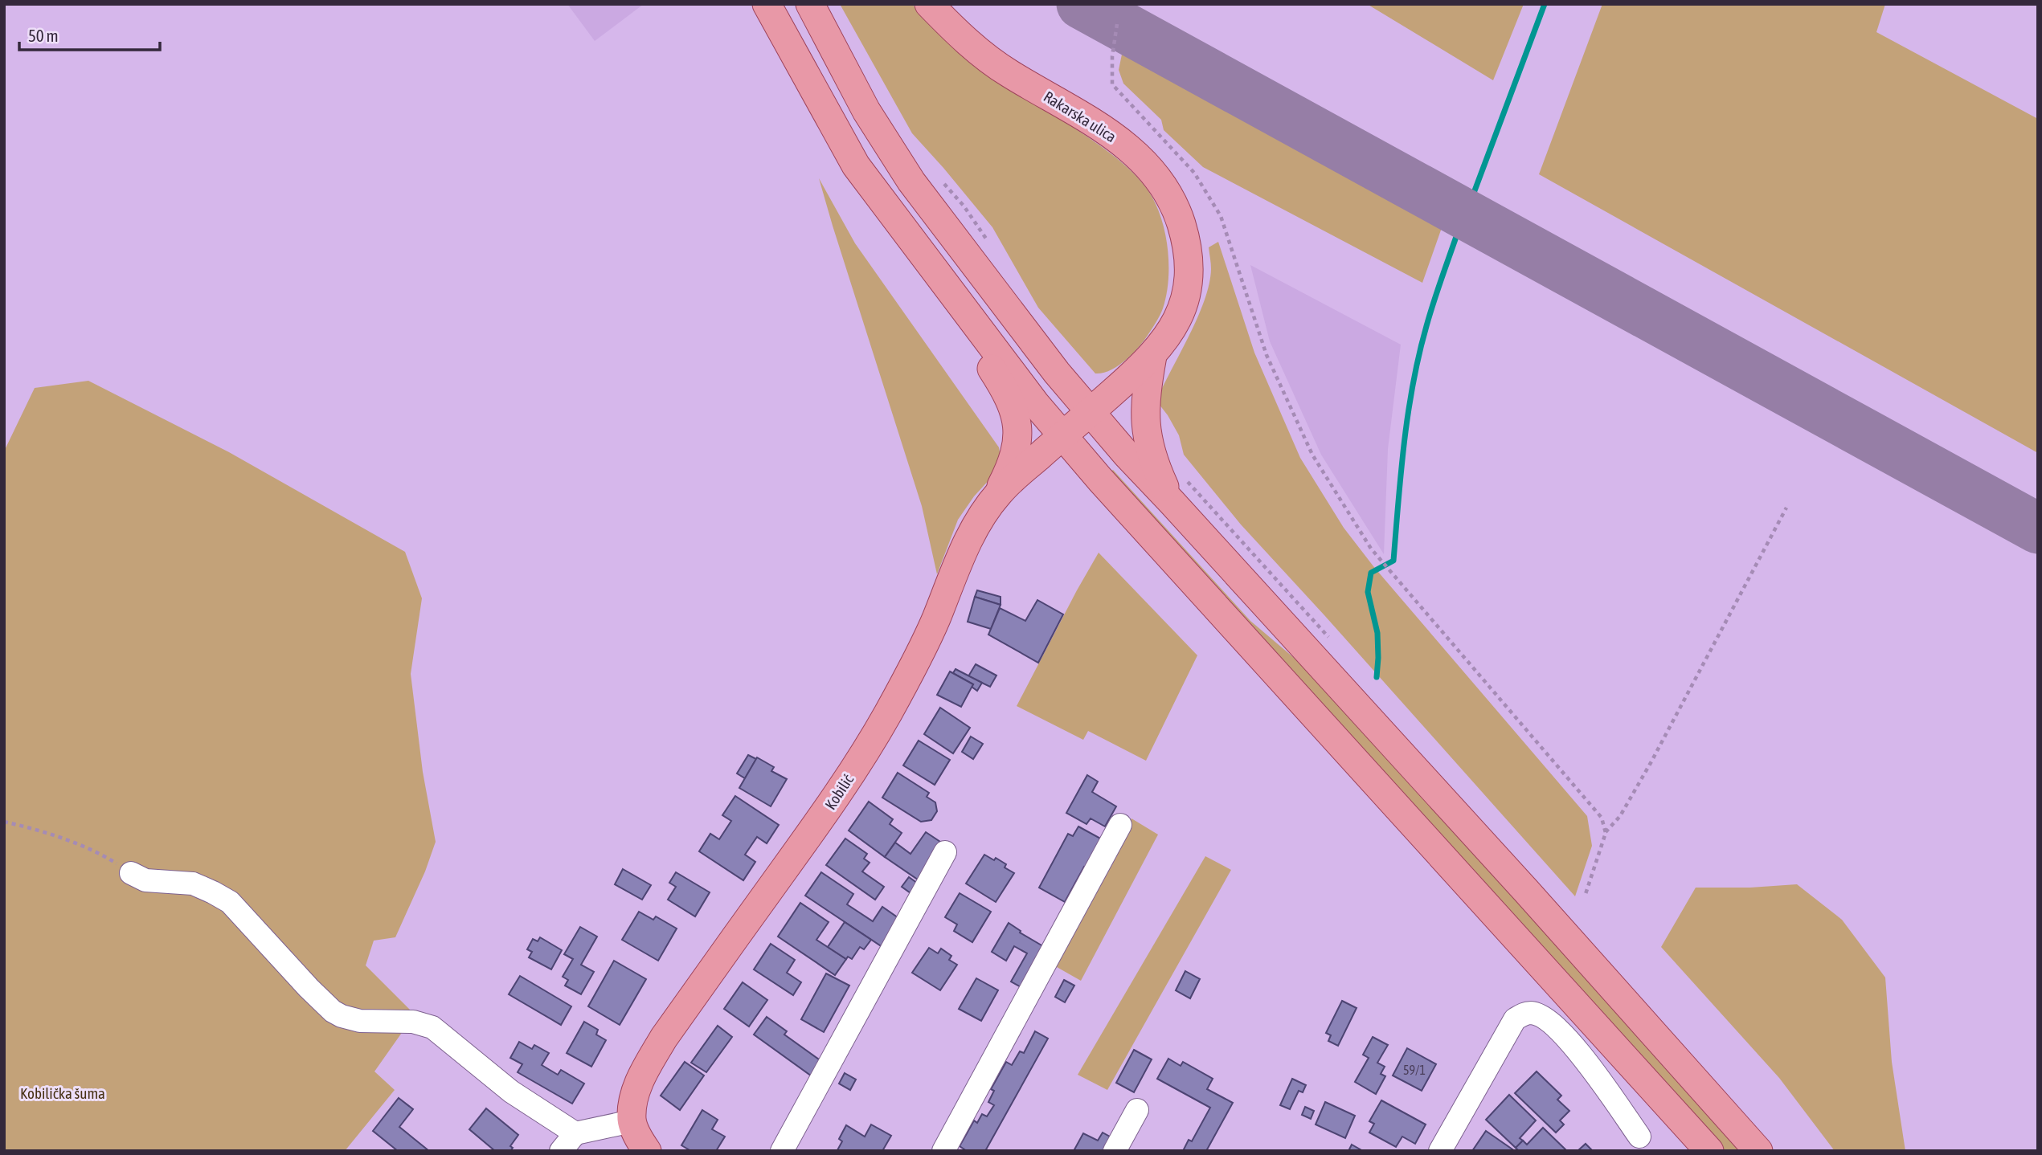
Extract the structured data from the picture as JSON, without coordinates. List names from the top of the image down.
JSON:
{
  "streets": {
    "main road": ["Rakarska ulica", "Kobilić"]
  },
  "crossings": [
    ["Rakarska ulica", "Kobilić"]
  ],
  "parks": ["Kobilička šuma"],
  "house_numbers": ["59/1"],
  "scale_bar": "50 m"
}
